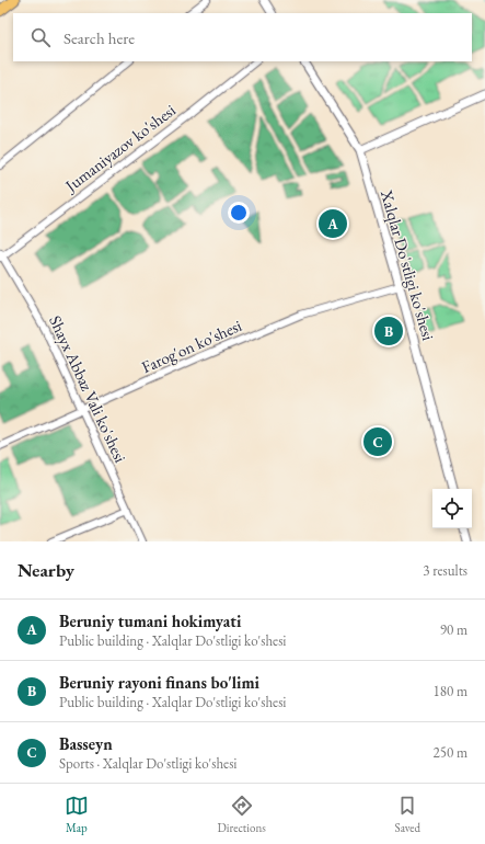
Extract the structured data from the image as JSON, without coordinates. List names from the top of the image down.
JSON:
{
  "streets": {
    "street": [
      "Jumaniyazov ko'shesi",
      "Xalqlar Do'stligi ko'shesi",
      "Farog'on ko'shesi",
      "Shayx Abbaz Vali ko'shesi"
    ]
  },
  "crossings": [
    ["Jumaniyazov ko'shesi", "Shayx Abbaz Vali ko'shesi"],
    ["Xalqlar Do'stligi ko'shesi", "Farog'on ko'shesi"],
    ["Farog'on ko'shesi", "Shayx Abbaz Vali ko'shesi"]
  ],
  "page": {
    "search": "Search here",
    "pins": ["A", "B", "C"],
    "heading": ["Nearby", "3 results"],
    "list": [
      {
        "mark": "A",
        "name": "Beruniy tumani hokimyati",
        "note": "Public building · Xalqlar Do'stligi ko'shesi",
        "value": "90 m"
      },
      {
        "mark": "B",
        "name": "Beruniy rayoni finans bo'limi",
        "note": "Public building · Xalqlar Do'stligi ko'shesi",
        "value": "180 m"
      },
      {
        "mark": "C",
        "name": "Basseyn",
        "note": "Sports · Xalqlar Do'stligi ko'shesi",
        "value": "250 m"
      }
    ],
    "nav": ["Map", "Directions", "Saved"]
  }
}
